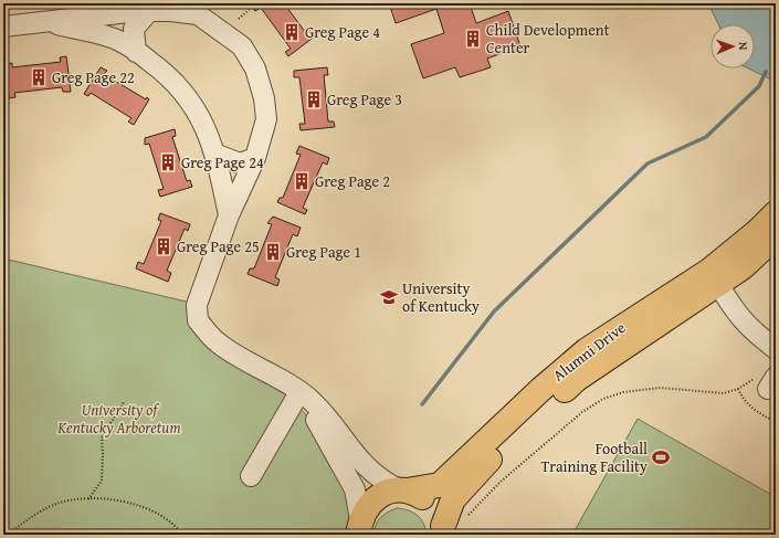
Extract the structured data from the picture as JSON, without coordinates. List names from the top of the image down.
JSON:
{
  "streets": {
    "main road": ["Alumni Drive"]
  },
  "parks": ["University of Kentucky Arboretum"],
  "places": {
    "building": [
      "Greg Page 4",
      "Child Development Center",
      "Greg Page 22",
      "Greg Page 3",
      "Greg Page 24",
      "Greg Page 2",
      "Greg Page 25",
      "Greg Page 1"
    ],
    "school or university": ["University of Kentucky"],
    "sports": ["Football Training Facility"]
  },
  "north": "right"
}
